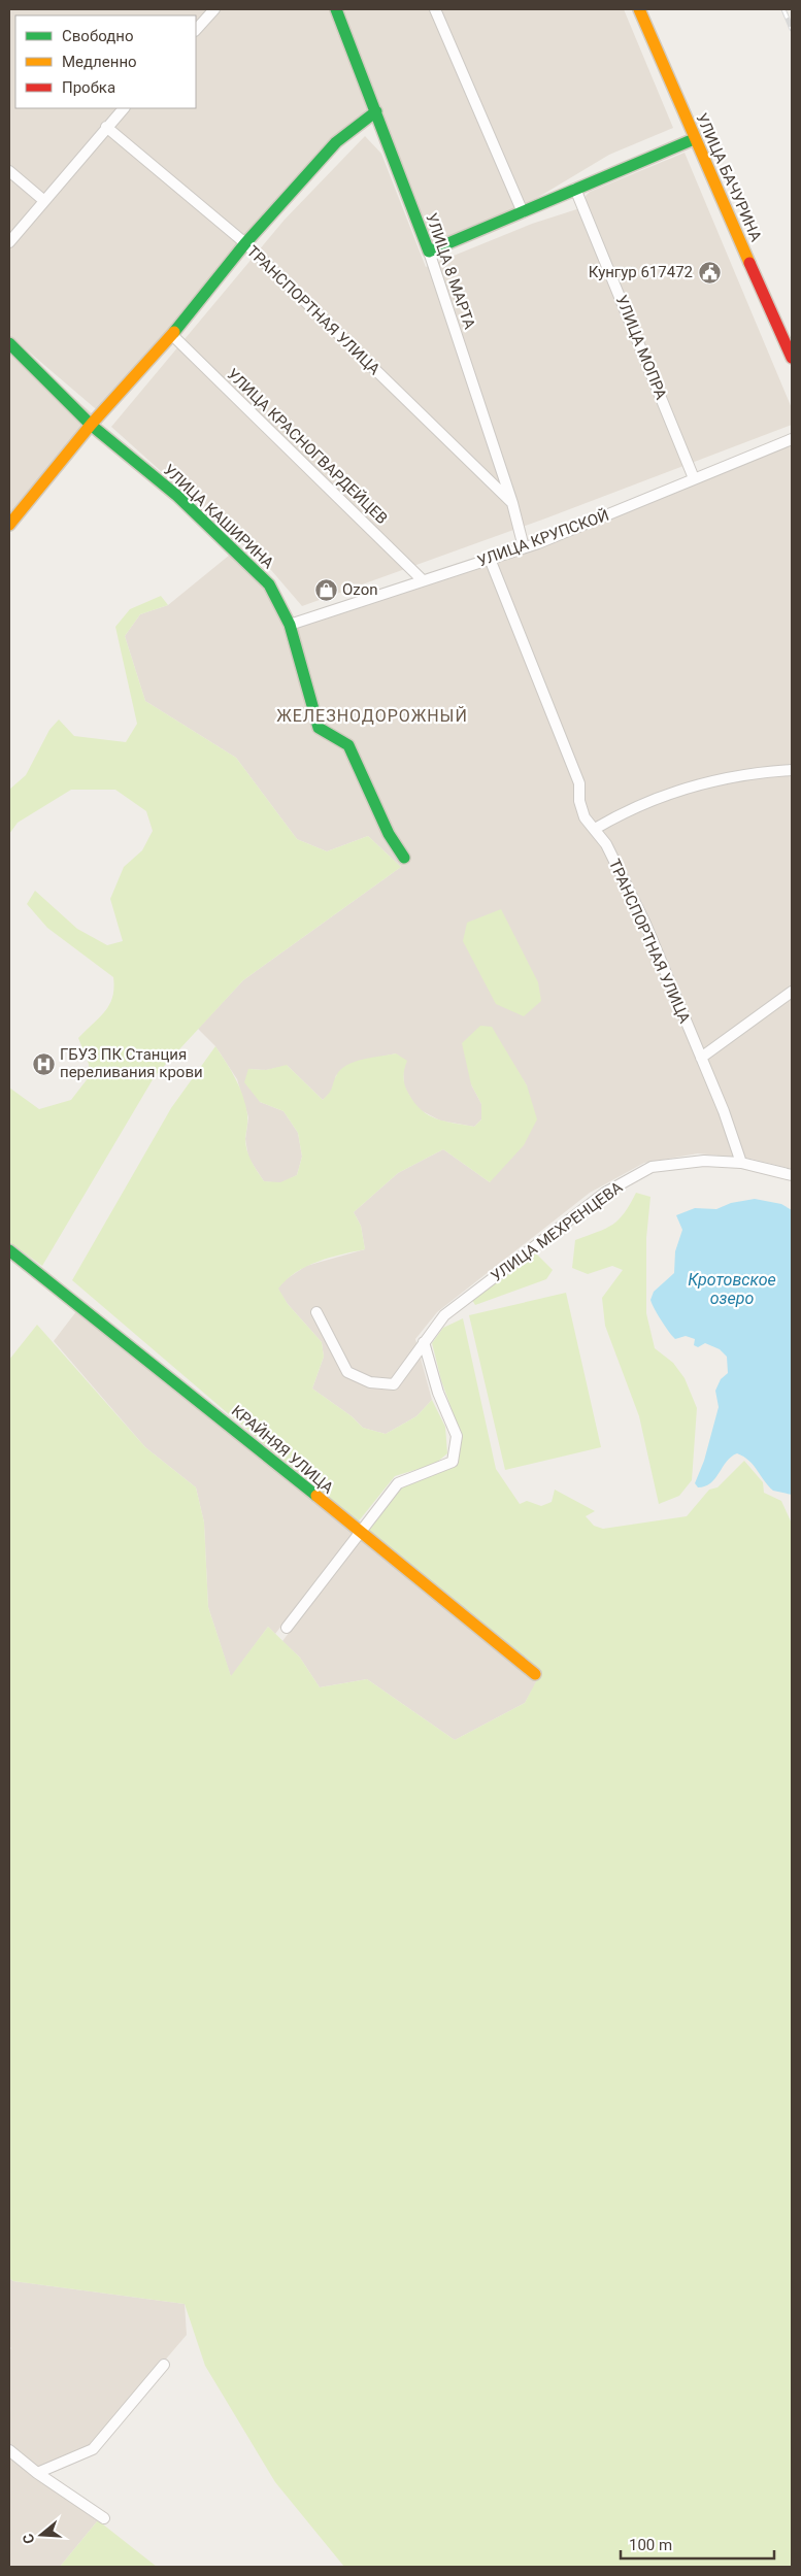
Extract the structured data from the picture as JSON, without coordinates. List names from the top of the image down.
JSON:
{
  "streets": {
    "street": [
      "УЛИЦА БАЧУРИНА",
      "УЛИЦА 8 МАРТА",
      "ТРАНСПОРТНАЯ УЛИЦА",
      "УЛИЦА МОПРА",
      "УЛИЦА КРАСНОГВАРДЕЙЦЕВ",
      "УЛИЦА КАШИРИНА",
      "УЛИЦА КРУПСКОЙ",
      "УЛИЦА МЕХРЕНЦЕВА",
      "КРАЙНЯЯ УЛИЦА"
    ]
  },
  "crossings": [
    ["УЛИЦА 8 МАРТА", "ТРАНСПОРТНАЯ УЛИЦА"],
    ["УЛИЦА 8 МАРТА", "УЛИЦА КРУПСКОЙ"],
    ["ТРАНСПОРТНАЯ УЛИЦА", "УЛИЦА КРУПСКОЙ"],
    ["ТРАНСПОРТНАЯ УЛИЦА", "УЛИЦА МЕХРЕНЦЕВА"],
    ["УЛИЦА МОПРА", "УЛИЦА КРУПСКОЙ"],
    ["УЛИЦА КРАСНОГВАРДЕЙЦЕВ", "УЛИЦА КРУПСКОЙ"],
    ["УЛИЦА КАШИРИНА", "УЛИЦА КРУПСКОЙ"]
  ],
  "districts": ["ЖЕЛЕЗНОДОРОЖНЫЙ"],
  "water": ["Кротовское озеро"],
  "places": {
    "public building": ["Кунгур 617472"],
    "shop": ["Ozon"],
    "hospital": ["ГБУЗ ПК Станция переливания крови"]
  },
  "legend": ["Свободно", "Медленно", "Пробка"],
  "scale_bar": "100 m",
  "north": "left"
}
